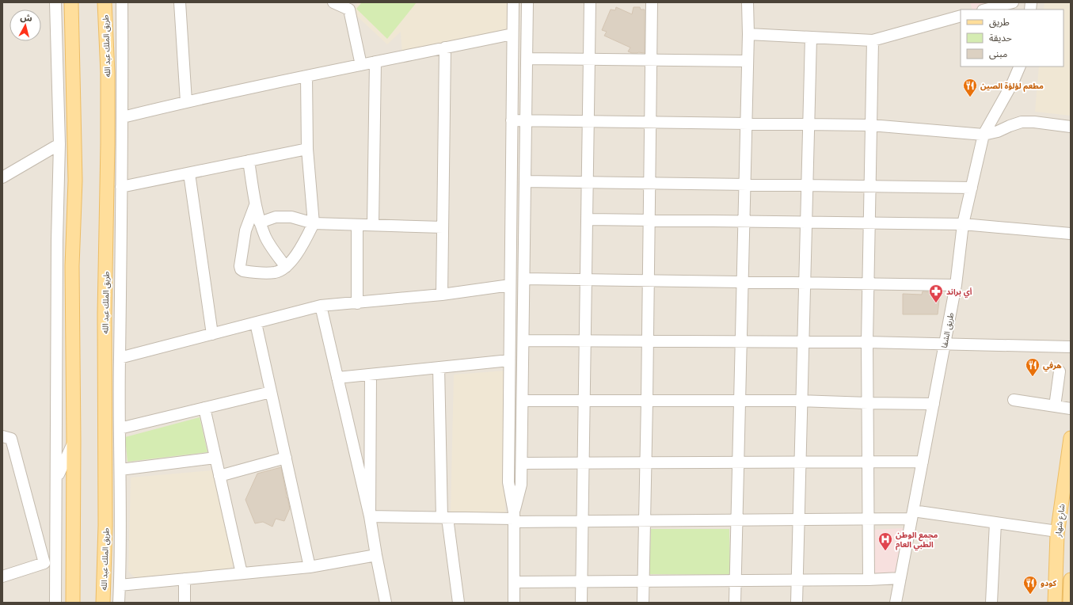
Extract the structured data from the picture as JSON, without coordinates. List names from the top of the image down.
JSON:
{
  "streets": {
    "main road": ["طريق الملك عبد الله", "شارع شهار"],
    "street": ["طريق الشفا"]
  },
  "places": {
    "restaurant": ["مطعم لؤلؤة الصين", "هرفي", "كودو"],
    "pharmacy": ["أي براند"],
    "hospital": ["مجمع الوطن الطبي العام"]
  },
  "legend": ["طريق", "حديقة", "مبنى"],
  "north": "top"
}
